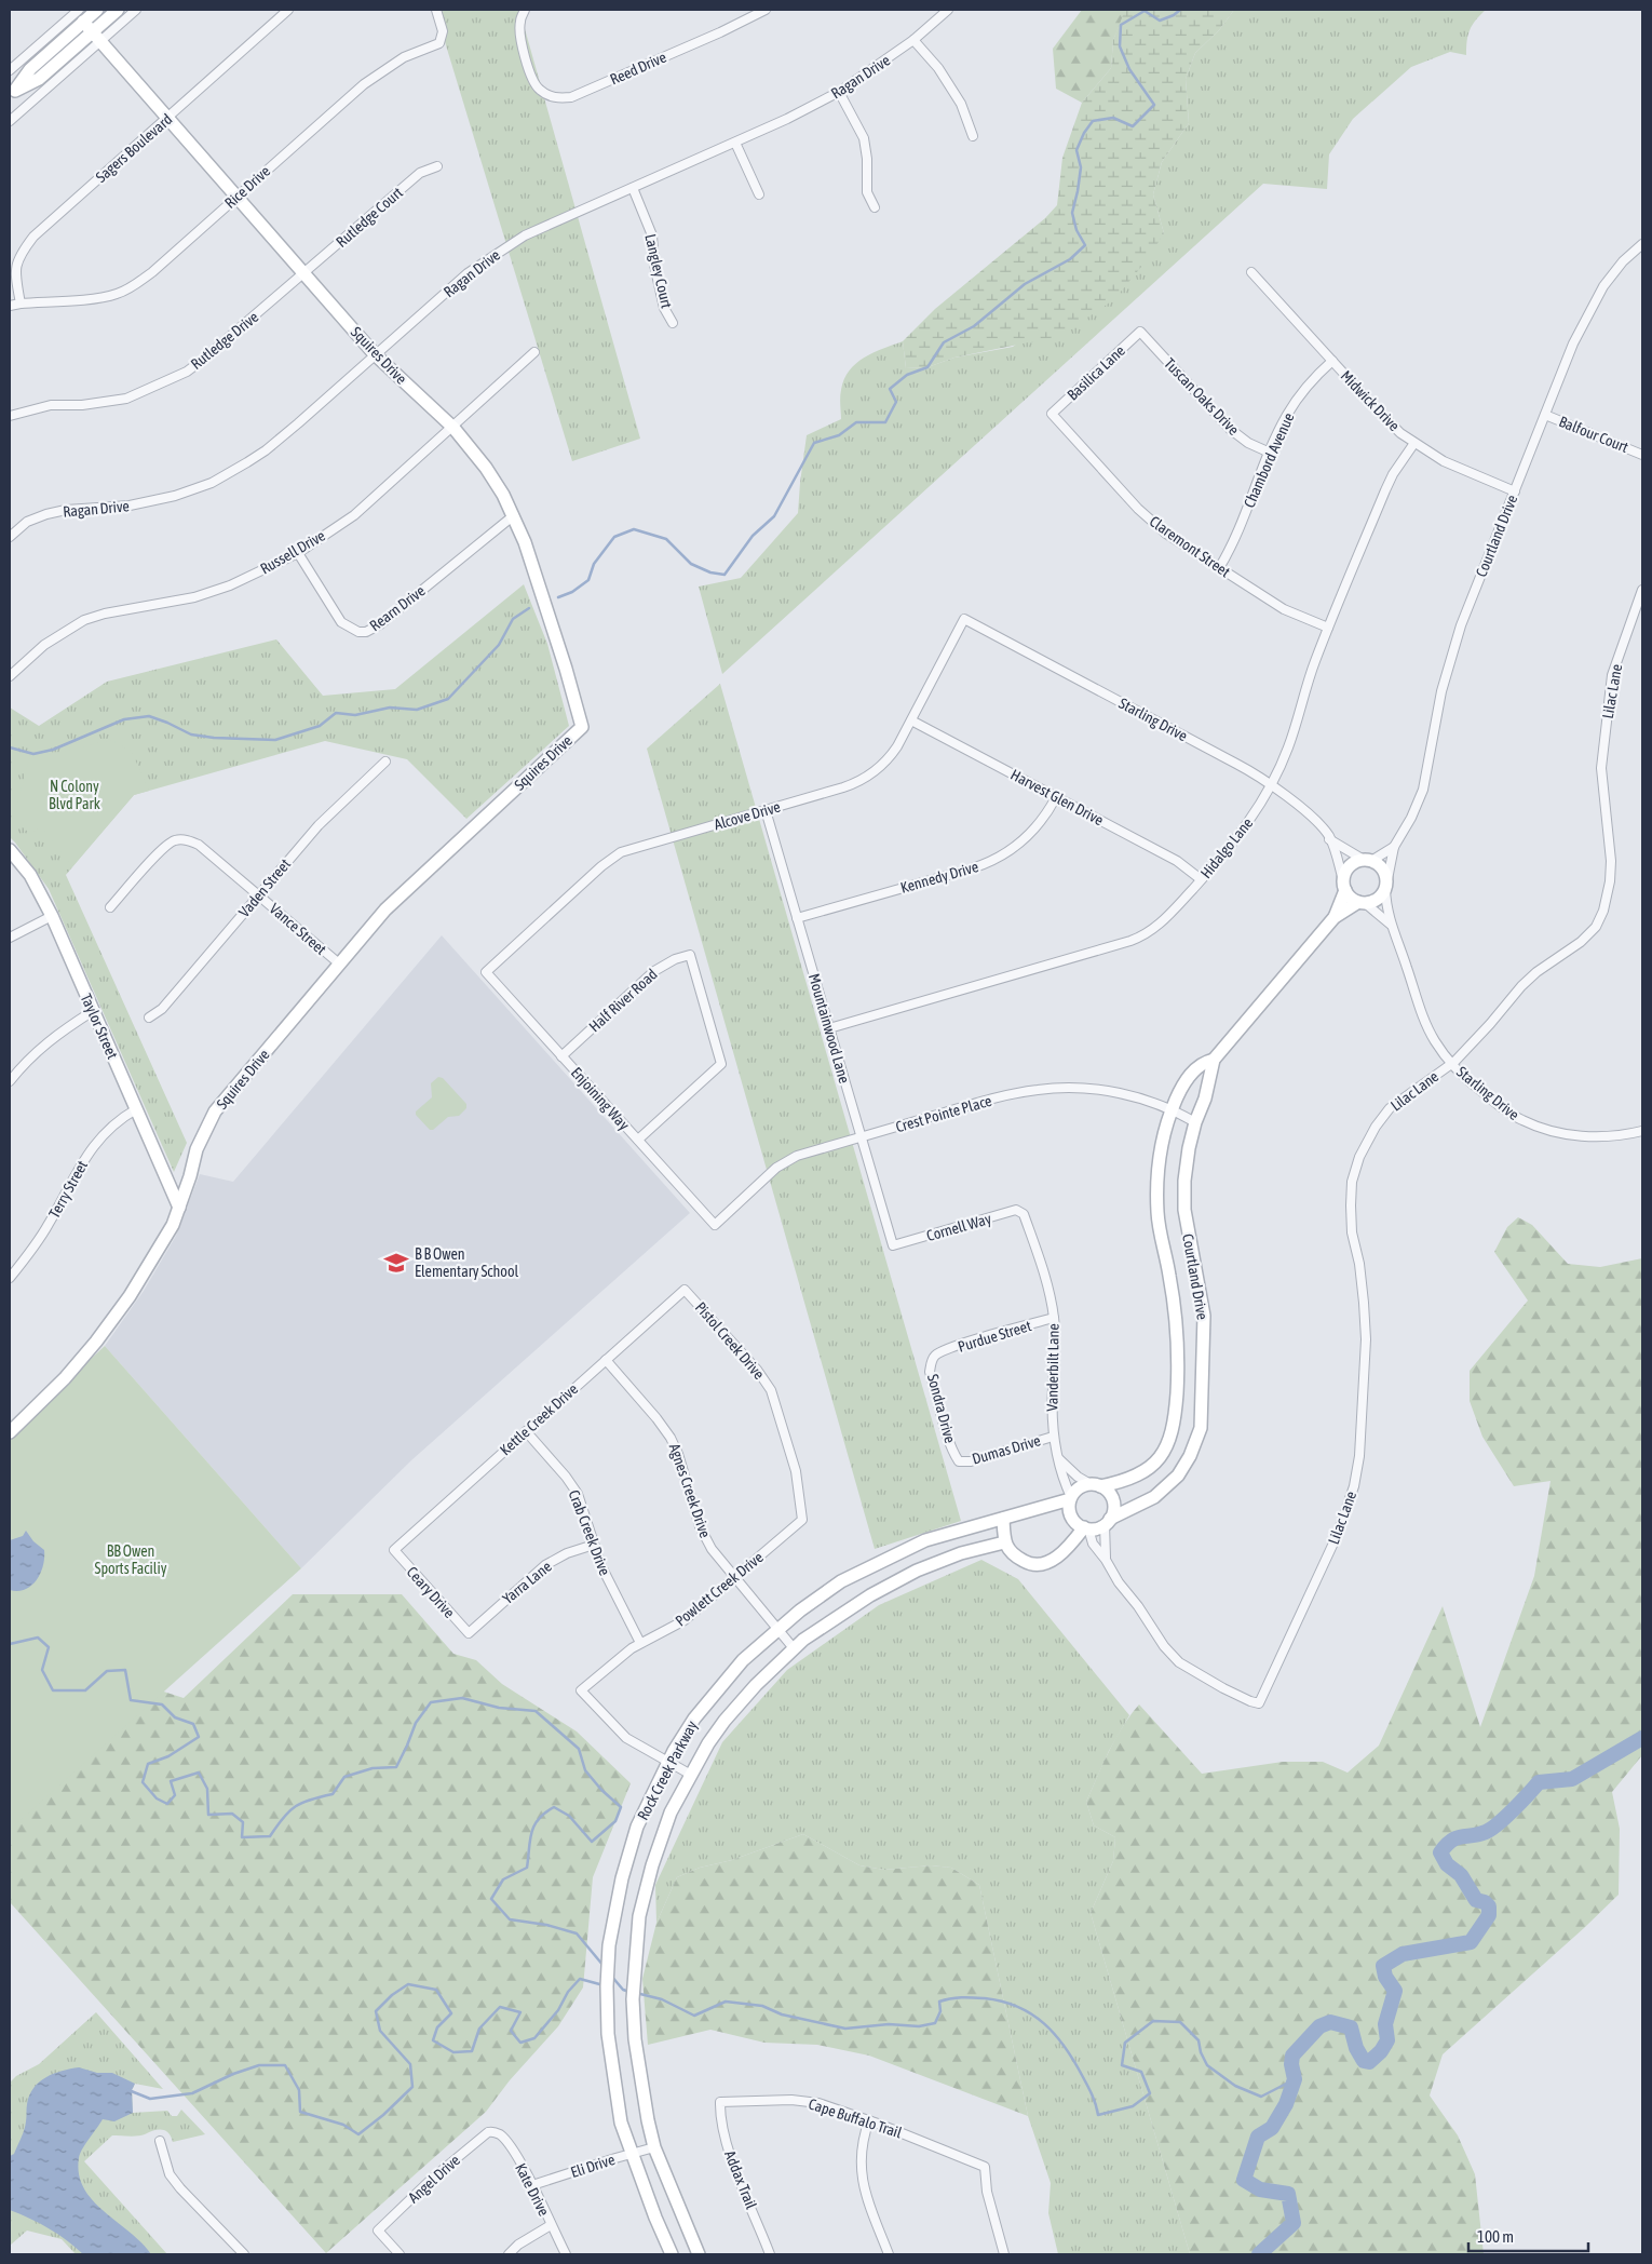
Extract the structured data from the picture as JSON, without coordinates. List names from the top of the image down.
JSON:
{
  "streets": {
    "street": [
      "Reed Drive",
      "Ragan Drive",
      "Sagers Boulevard",
      "Rice Drive",
      "Rutledge Court",
      "Langley Court",
      "Rutledge Drive",
      "Squires Drive",
      "Basilica Lane",
      "Tuscan Oaks Drive",
      "Midwick Drive",
      "Balfour Court",
      "Chambord Avenue",
      "Courtland Drive",
      "Claremont Street",
      "Russell Drive",
      "Rearn Drive",
      "Lilac Lane",
      "Starling Drive",
      "Harvest Glen Drive",
      "Alcove Drive",
      "Hidalgo Lane",
      "Kennedy Drive",
      "Vaden Street",
      "Vance Street",
      "Half River Road",
      "Taylor Street",
      "Mountainwood Lane",
      "Enjoining Way",
      "Crest Pointe Place",
      "Terry Street",
      "Cornell Way",
      "Purdue Street",
      "Pistol Creek Drive",
      "Vanderbilt Lane",
      "Sondra Drive",
      "Kettle Creek Drive",
      "Dumas Drive",
      "Agnes Creek Drive",
      "Crab Creek Drive",
      "Yarra Lane",
      "Powlett Creek Drive",
      "Ceary Drive",
      "Rock Creek Parkway",
      "Cape Buffalo Trail",
      "Eli Drive",
      "Angel Drive",
      "Addax Trail",
      "Kate Drive"
    ]
  },
  "crossings": [
    ["Ragan Drive", "Langley Court"],
    ["Ragan Drive", "Squires Drive"],
    ["Sagers Boulevard", "Rice Drive"],
    ["Sagers Boulevard", "Squires Drive"],
    ["Rice Drive", "Squires Drive"],
    ["Rutledge Court", "Rutledge Drive"],
    ["Rutledge Court", "Squires Drive"],
    ["Rutledge Drive", "Squires Drive"],
    ["Squires Drive", "Russell Drive"],
    ["Squires Drive", "Rearn Drive"],
    ["Squires Drive", "Vance Street"],
    ["Squires Drive", "Taylor Street"],
    ["Basilica Lane", "Tuscan Oaks Drive"],
    ["Basilica Lane", "Claremont Street"],
    ["Tuscan Oaks Drive", "Chambord Avenue"],
    ["Midwick Drive", "Chambord Avenue"],
    ["Midwick Drive", "Courtland Drive"],
    ["Midwick Drive", "Hidalgo Lane"],
    ["Balfour Court", "Courtland Drive"],
    ["Chambord Avenue", "Claremont Street"],
    ["Courtland Drive", "Starling Drive"],
    ["Courtland Drive", "Crest Pointe Place"],
    ["Courtland Drive", "Vanderbilt Lane"],
    ["Courtland Drive", "Rock Creek Parkway"],
    ["Claremont Street", "Hidalgo Lane"],
    ["Russell Drive", "Rearn Drive"],
    ["Lilac Lane", "Starling Drive"],
    ["Starling Drive", "Alcove Drive"],
    ["Starling Drive", "Hidalgo Lane"],
    ["Harvest Glen Drive", "Alcove Drive"],
    ["Harvest Glen Drive", "Hidalgo Lane"],
    ["Harvest Glen Drive", "Kennedy Drive"],
    ["Alcove Drive", "Mountainwood Lane"],
    ["Alcove Drive", "Enjoining Way"],
    ["Hidalgo Lane", "Mountainwood Lane"],
    ["Kennedy Drive", "Mountainwood Lane"],
    ["Vaden Street", "Vance Street"],
    ["Half River Road", "Enjoining Way"],
    ["Taylor Street", "Terry Street"],
    ["Mountainwood Lane", "Crest Pointe Place"],
    ["Mountainwood Lane", "Cornell Way"],
    ["Enjoining Way", "Crest Pointe Place"],
    ["Cornell Way", "Vanderbilt Lane"],
    ["Purdue Street", "Vanderbilt Lane"],
    ["Purdue Street", "Sondra Drive"],
    ["Pistol Creek Drive", "Kettle Creek Drive"],
    ["Pistol Creek Drive", "Powlett Creek Drive"],
    ["Vanderbilt Lane", "Dumas Drive"],
    ["Vanderbilt Lane", "Rock Creek Parkway"],
    ["Sondra Drive", "Dumas Drive"],
    ["Kettle Creek Drive", "Agnes Creek Drive"],
    ["Kettle Creek Drive", "Crab Creek Drive"],
    ["Kettle Creek Drive", "Ceary Drive"],
    ["Agnes Creek Drive", "Powlett Creek Drive"],
    ["Agnes Creek Drive", "Rock Creek Parkway"],
    ["Crab Creek Drive", "Yarra Lane"],
    ["Crab Creek Drive", "Powlett Creek Drive"],
    ["Yarra Lane", "Ceary Drive"],
    ["Powlett Creek Drive", "Rock Creek Parkway"],
    ["Rock Creek Parkway", "Eli Drive"],
    ["Cape Buffalo Trail", "Addax Trail"],
    ["Eli Drive", "Kate Drive"],
    ["Angel Drive", "Kate Drive"]
  ],
  "parks": ["N Colony Blvd Park", "BB Owen Sports Faciliy"],
  "places": {
    "school or university": ["B B Owen Elementary School"]
  },
  "scale_bar": "100 m"
}
